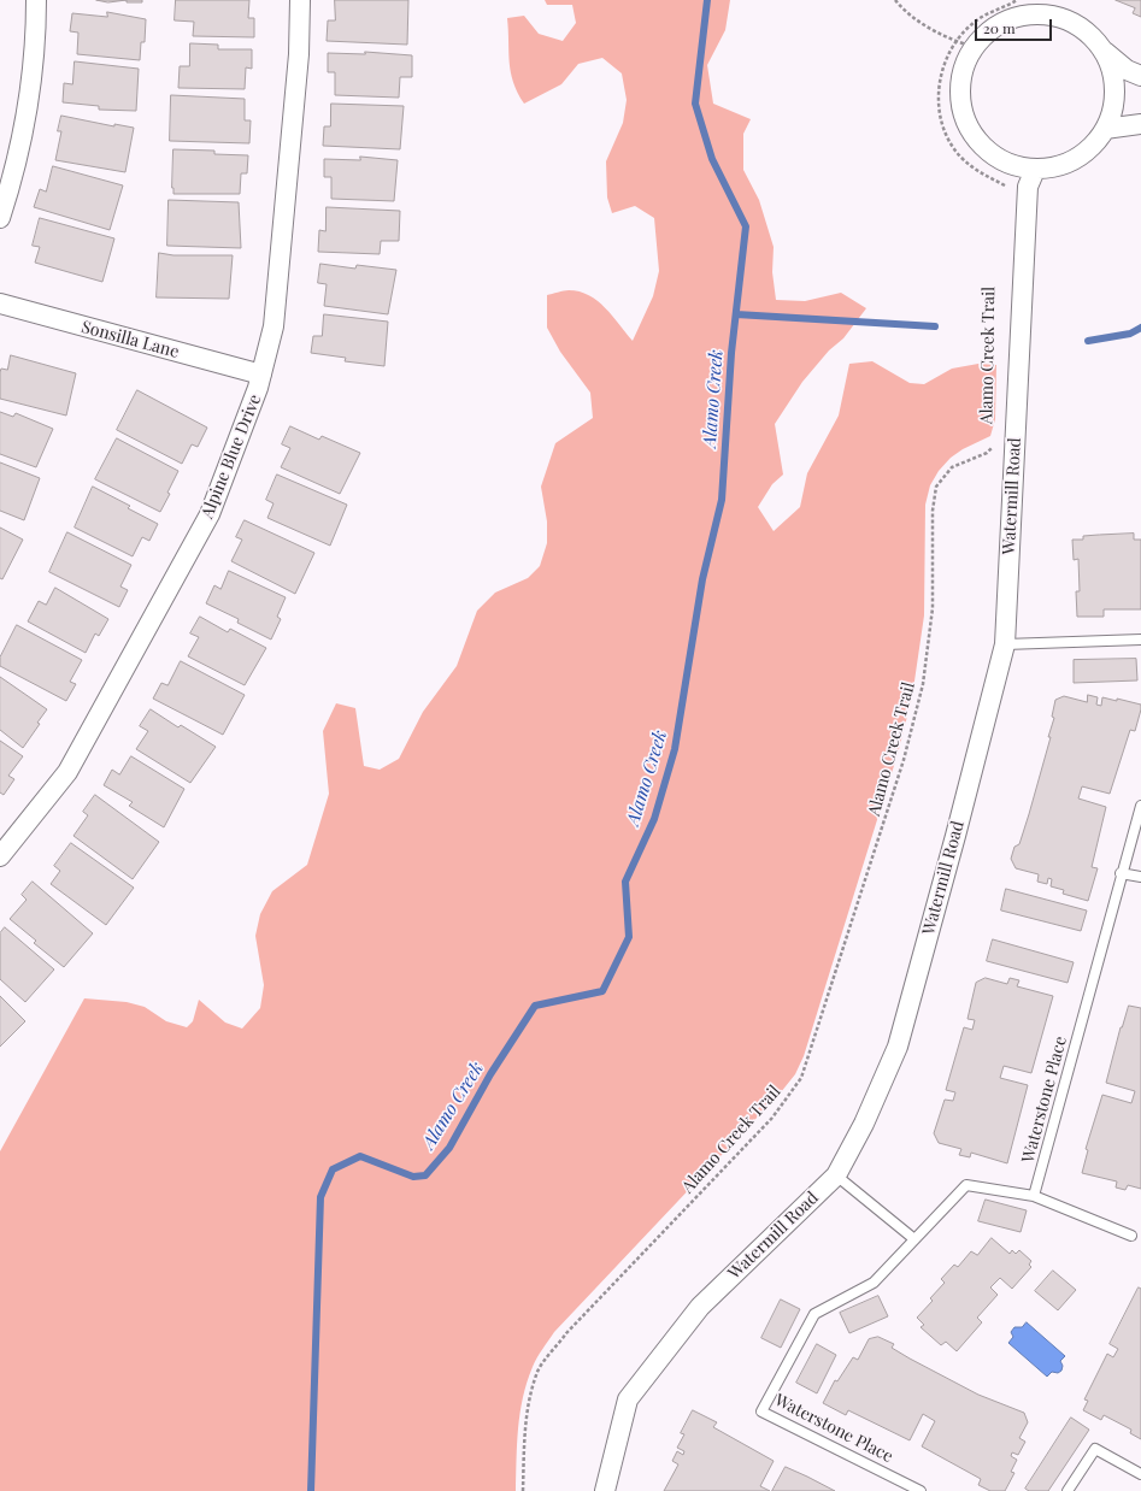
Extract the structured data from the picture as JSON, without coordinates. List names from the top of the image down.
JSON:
{
  "streets": {
    "street": ["Sonsilla Lane", "Alpine Blue Drive", "Watermill Road"],
    "lane": ["Waterstone Place"],
    "path": ["Alamo Creek Trail"]
  },
  "crossings": [
    ["Sonsilla Lane", "Alpine Blue Drive"]
  ],
  "water": ["Alamo Creek"],
  "scale_bar": "20 m"
}
